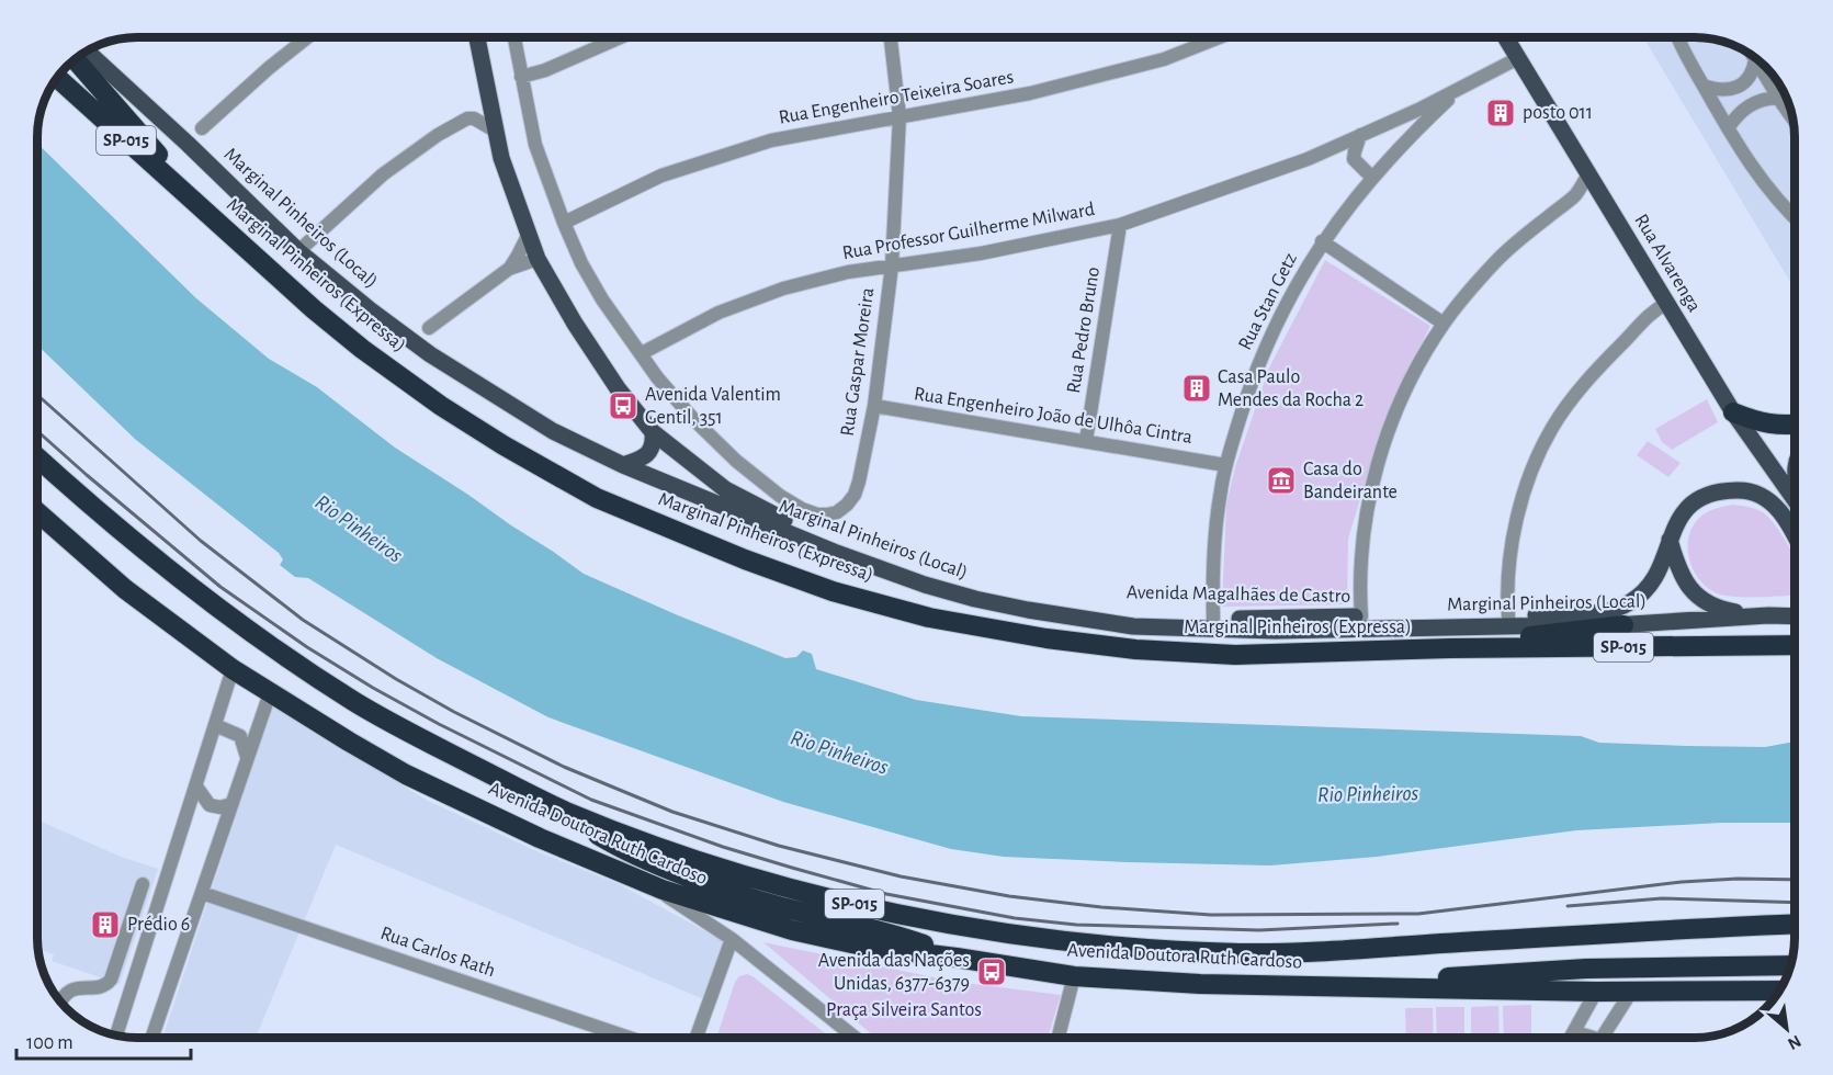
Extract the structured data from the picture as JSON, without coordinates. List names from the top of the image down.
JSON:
{
  "streets": {
    "highway": ["SP-015", "Marginal Pinheiros (Expressa)", "Avenida Doutora Ruth Cardoso"],
    "main road": ["Marginal Pinheiros (Local)", "Rua Alvarenga", "Avenida Magalhães de Castro"],
    "street": [
      "Rua Engenheiro Teixeira Soares",
      "Rua Professor Guilherme Milward",
      "Rua Stan Getz",
      "Rua Pedro Bruno",
      "Rua Gaspar Moreira",
      "Rua Engenheiro João de Ulhôa Cintra",
      "Rua Carlos Rath"
    ]
  },
  "crossings": [
    ["Rua Engenheiro Teixeira Soares", "Rua Gaspar Moreira"],
    ["Rua Professor Guilherme Milward", "Rua Alvarenga"],
    ["Rua Professor Guilherme Milward", "Rua Stan Getz"],
    ["Rua Professor Guilherme Milward", "Rua Pedro Bruno"],
    ["Rua Professor Guilherme Milward", "Rua Gaspar Moreira"],
    ["Rua Stan Getz", "Rua Engenheiro João de Ulhôa Cintra"],
    ["Rua Stan Getz", "Avenida Magalhães de Castro"],
    ["Rua Pedro Bruno", "Rua Engenheiro João de Ulhôa Cintra"],
    ["Rua Gaspar Moreira", "Rua Engenheiro João de Ulhôa Cintra"]
  ],
  "water": ["Rio Pinheiros"],
  "parks": ["Praça Silveira Santos"],
  "places": {
    "building": ["posto 011", "Casa Paulo Mendes da Rocha 2", "Prédio 6"],
    "bus stop": ["Avenida Valentim Gentil, 351", "Avenida das Nações Unidas, 6377-6379"],
    "museum": ["Casa do Bandeirante"]
  },
  "scale_bar": "100 m",
  "north": "bottom right"
}
